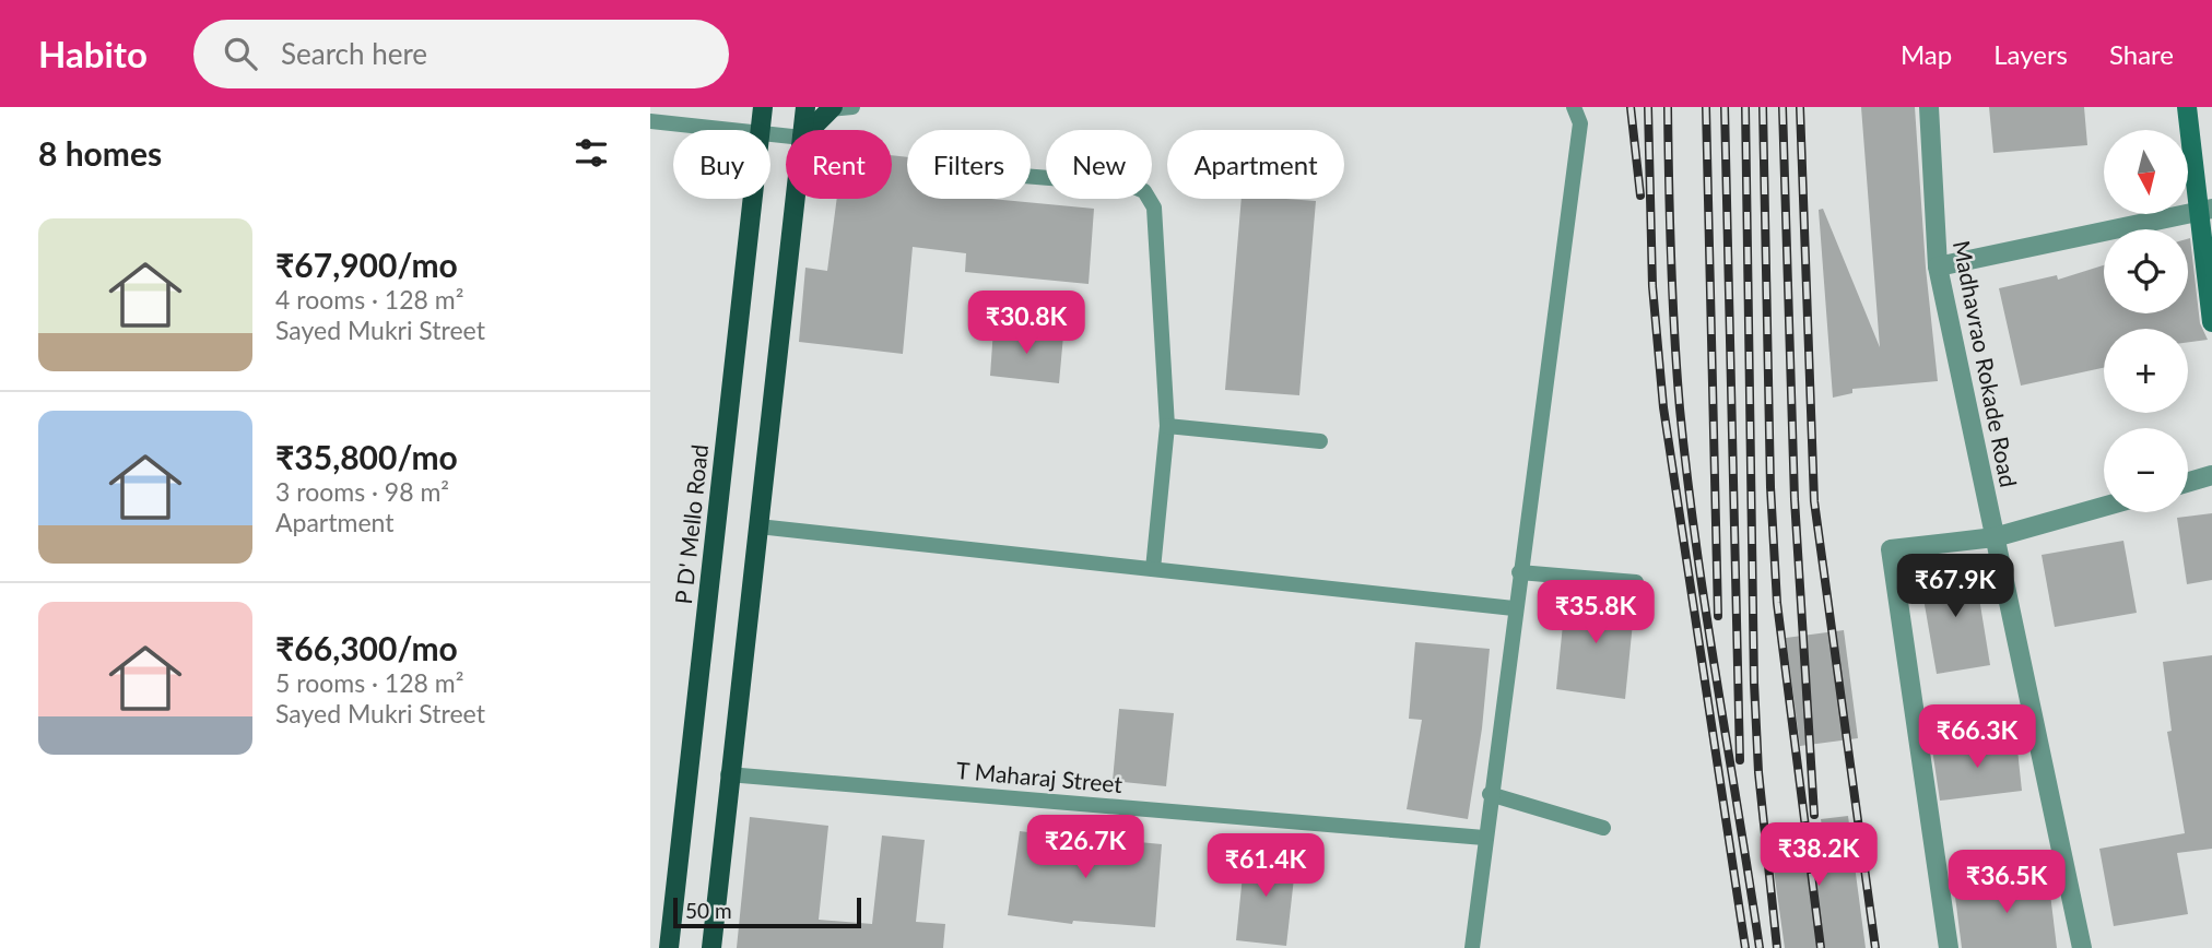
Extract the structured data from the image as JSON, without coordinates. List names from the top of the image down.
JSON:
{
  "streets": {
    "main road": ["P D' Mello Road"],
    "street": ["Madhavrao Rokade Road"],
    "lane": ["T Maharaj Street"]
  },
  "scale_bar": "50 m",
  "north": "bottom",
  "page": {
    "header": "Habito",
    "search": "Search here",
    "nav": ["Map", "Layers", "Share"],
    "heading": "8 homes",
    "map_buttons": ["+", "−"],
    "chip": [
      "Buy",
      "Rent",
      "Filters",
      "New",
      "Apartment"
    ],
    "list": [
      {
        "name": "₹67,900/mo",
        "note": "4 rooms · 128 m² · Sayed Mukri Street"
      },
      {
        "name": "₹35,800/mo",
        "note": "3 rooms · 98 m² · Apartment"
      },
      {
        "name": "₹66,300/mo",
        "note": "5 rooms · 128 m² · Sayed Mukri Street"
      }
    ],
    "price": [
      "₹30.8K",
      "₹67.9K",
      "₹35.8K",
      "₹66.3K",
      "₹26.7K",
      "₹38.2K",
      "₹61.4K",
      "₹36.5K"
    ],
    "scale": "50 m"
  }
}
